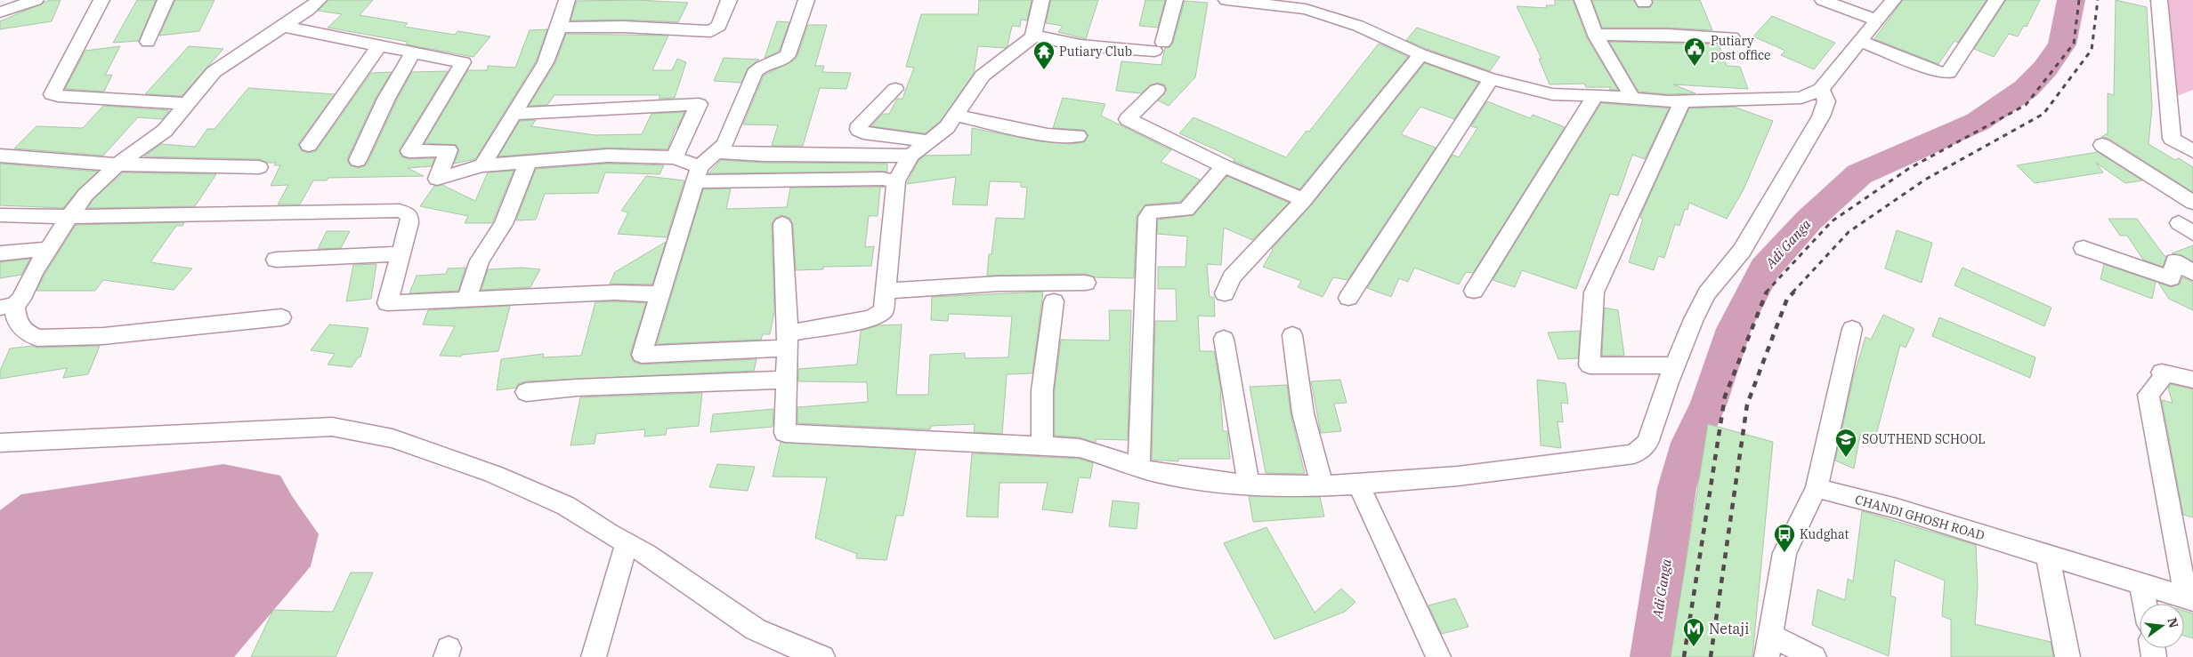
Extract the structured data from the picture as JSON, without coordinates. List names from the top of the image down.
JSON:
{
  "streets": {
    "street": ["CHANDI GHOSH ROAD"]
  },
  "water": ["Adi Ganga"],
  "places": {
    "public building": ["Putiary post office"],
    "temple": ["Putiary Club"],
    "school or university": ["SOUTHEND SCHOOL"],
    "bus stop": ["Kudghat"],
    "metro station": ["Netaji"]
  },
  "north": "right"
}
